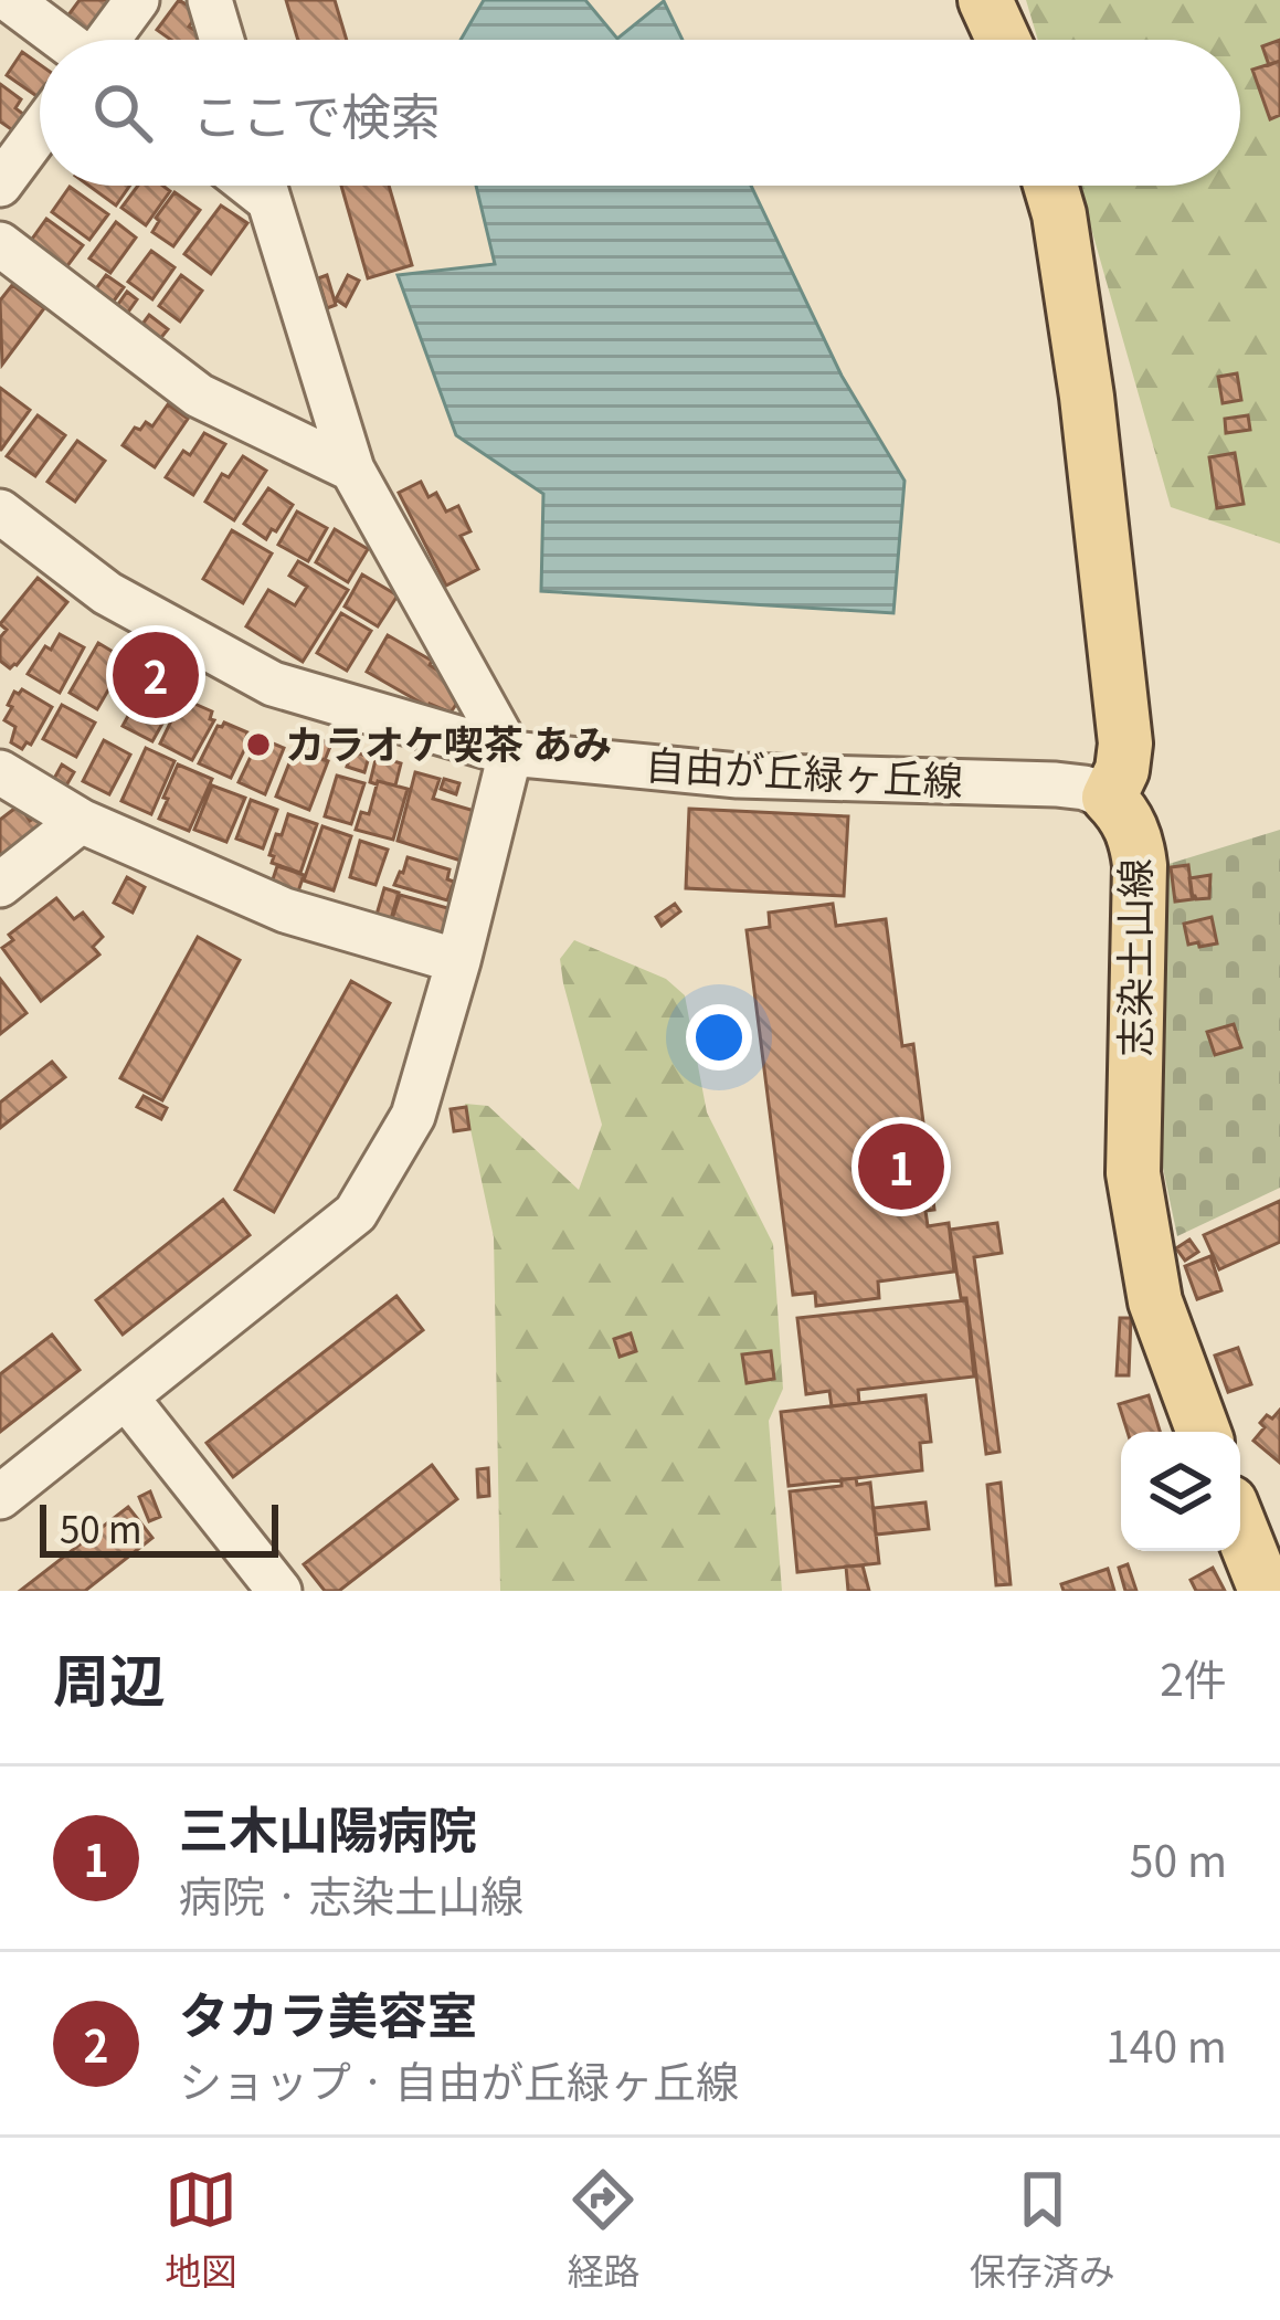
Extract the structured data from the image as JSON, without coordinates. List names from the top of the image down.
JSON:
{
  "streets": {
    "main road": ["志染土山線"],
    "street": ["自由が丘緑ヶ丘線"]
  },
  "crossings": [
    ["自由が丘緑ヶ丘線", "志染土山線"]
  ],
  "places": ["カラオケ喫茶 あみ"],
  "scale_bar": "50 m",
  "page": {
    "search": "ここで検索",
    "pins": ["2", "1"],
    "scale": "50 m",
    "heading": ["周辺", "2件"],
    "list": [
      {
        "mark": "1",
        "name": "三木山陽病院",
        "note": "病院 · 志染土山線",
        "value": "50 m"
      },
      {
        "mark": "2",
        "name": "タカラ美容室",
        "note": "ショップ · 自由が丘緑ヶ丘線",
        "value": "140 m"
      }
    ],
    "nav": ["地図", "経路", "保存済み"]
  }
}
